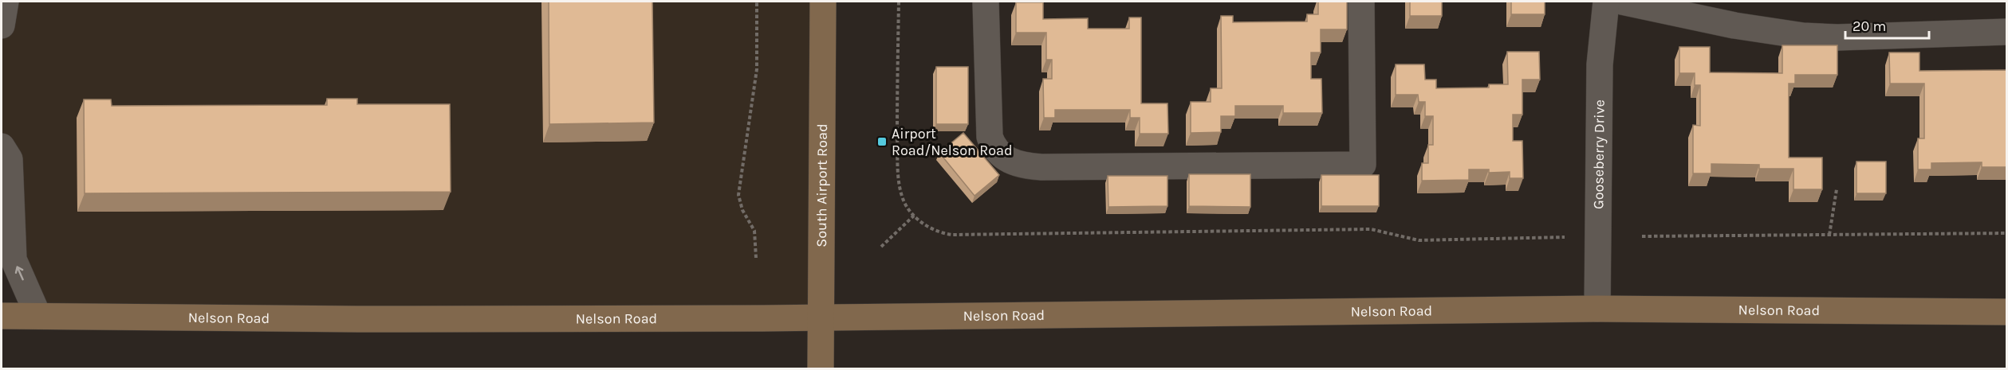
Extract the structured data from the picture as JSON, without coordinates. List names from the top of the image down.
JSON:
{
  "streets": {
    "main road": ["South Airport Road", "Nelson Road"],
    "street": ["Gooseberry Drive"]
  },
  "crossings": [
    ["Gooseberry Drive", "Nelson Road"],
    ["South Airport Road", "Nelson Road"]
  ],
  "places": {
    "transit": ["Airport Road/Nelson Road"]
  },
  "scale_bar": "20 m"
}
